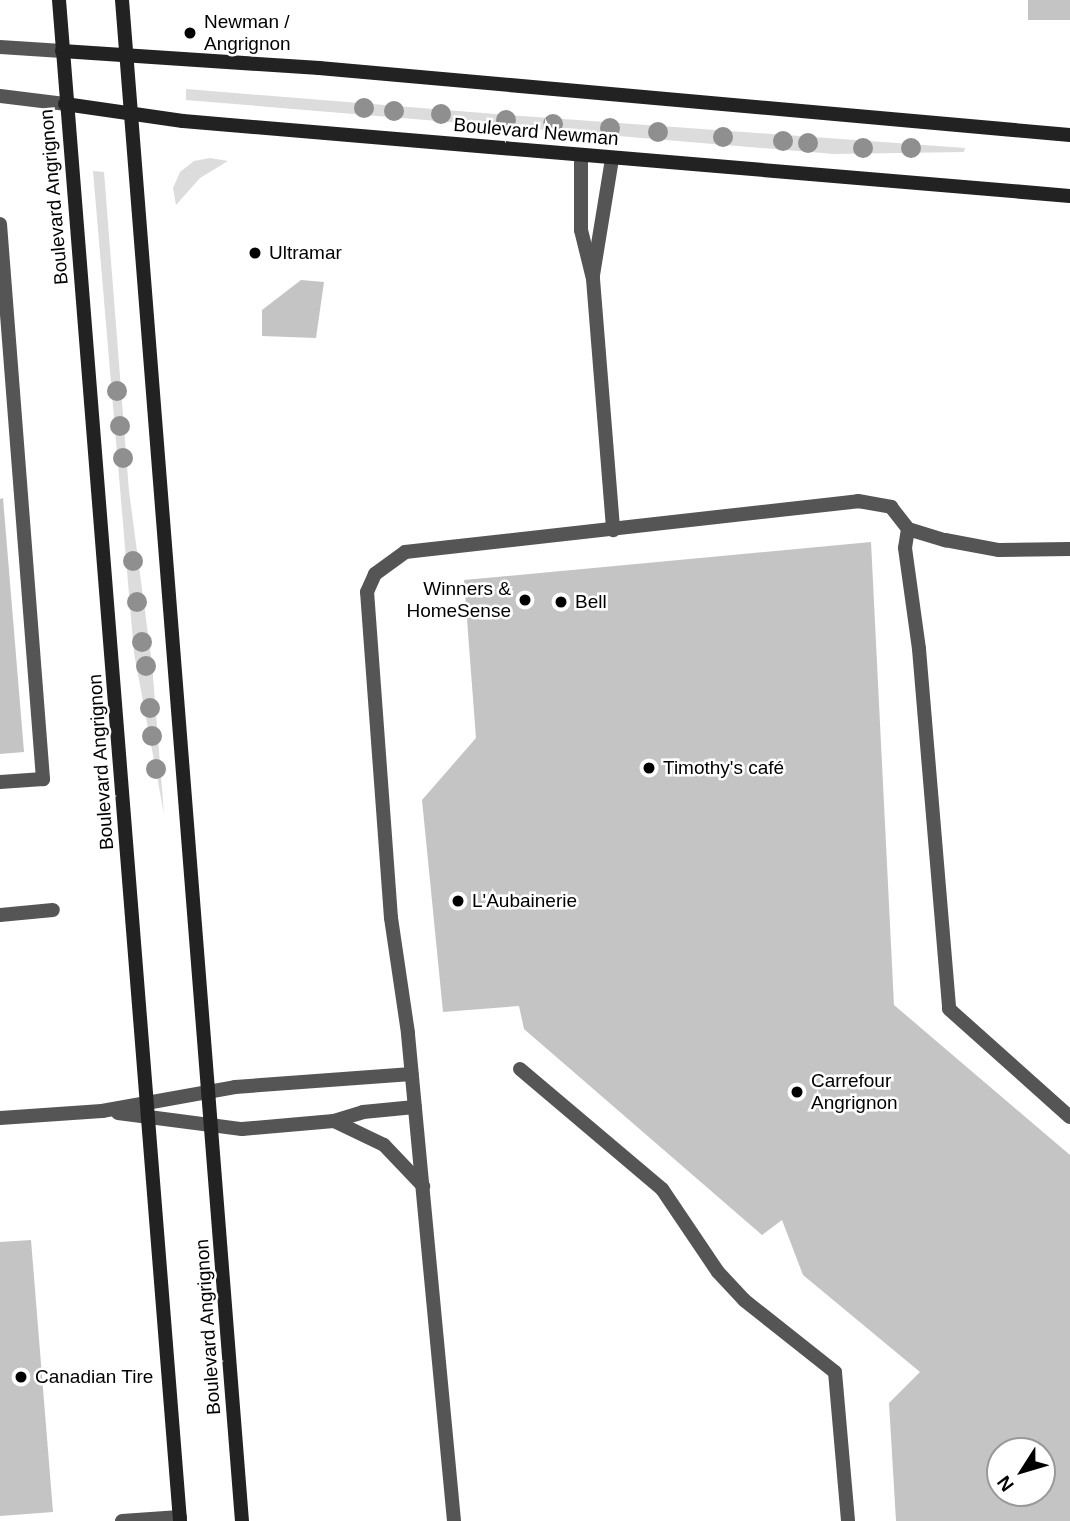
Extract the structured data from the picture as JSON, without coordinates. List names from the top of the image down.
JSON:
{
  "streets": {
    "main road": ["Boulevard Newman", "Boulevard Angrignon"]
  },
  "crossings": [
    ["Boulevard Newman", "Boulevard Angrignon"]
  ],
  "places": [
    "Newman / Angrignon",
    "Ultramar",
    "Winners & HomeSense",
    "Bell",
    "Timothy's café",
    "L'Aubainerie",
    "Carrefour Angrignon",
    "Canadian Tire"
  ],
  "north": "bottom left"
}
